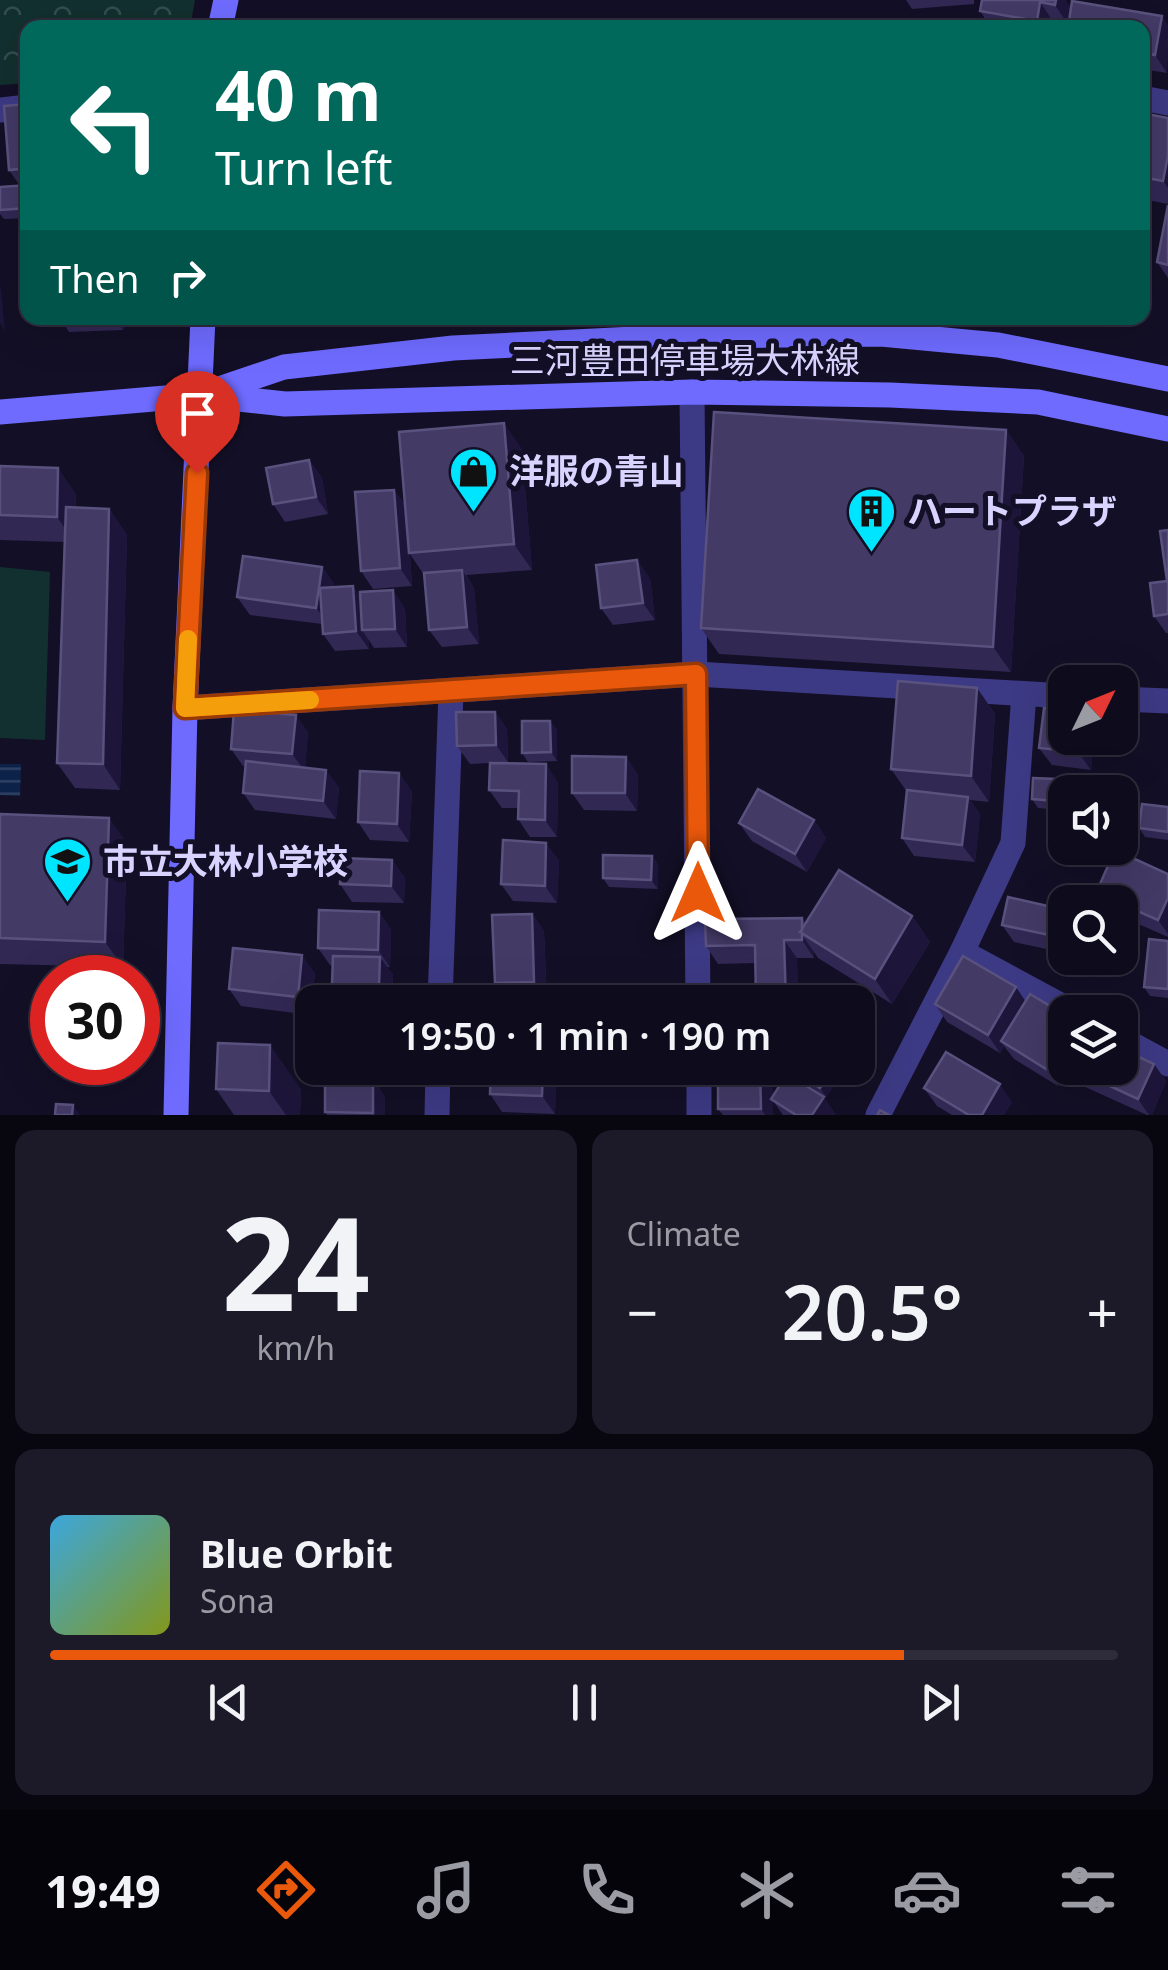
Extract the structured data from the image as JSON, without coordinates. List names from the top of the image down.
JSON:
{
  "streets": {
    "main road": ["三河豊田停車場大林線"]
  },
  "places": {
    "shop": ["洋服の青山"],
    "building": ["ハートプラザ"],
    "school or university": ["市立大林小学校"]
  },
  "north": "top right",
  "page": {
    "turn": ["40 m", "Turn left"],
    "then": "Then",
    "limit": "30",
    "trip": "19:50 · 1 min · 190 m",
    "tile": [
      ["24", "km/h"],
      "Climate"
    ],
    "heat": ["−", "20.5°", "+"],
    "song": ["Blue Orbit", "Sona"],
    "tabs": "19:49"
  }
}
